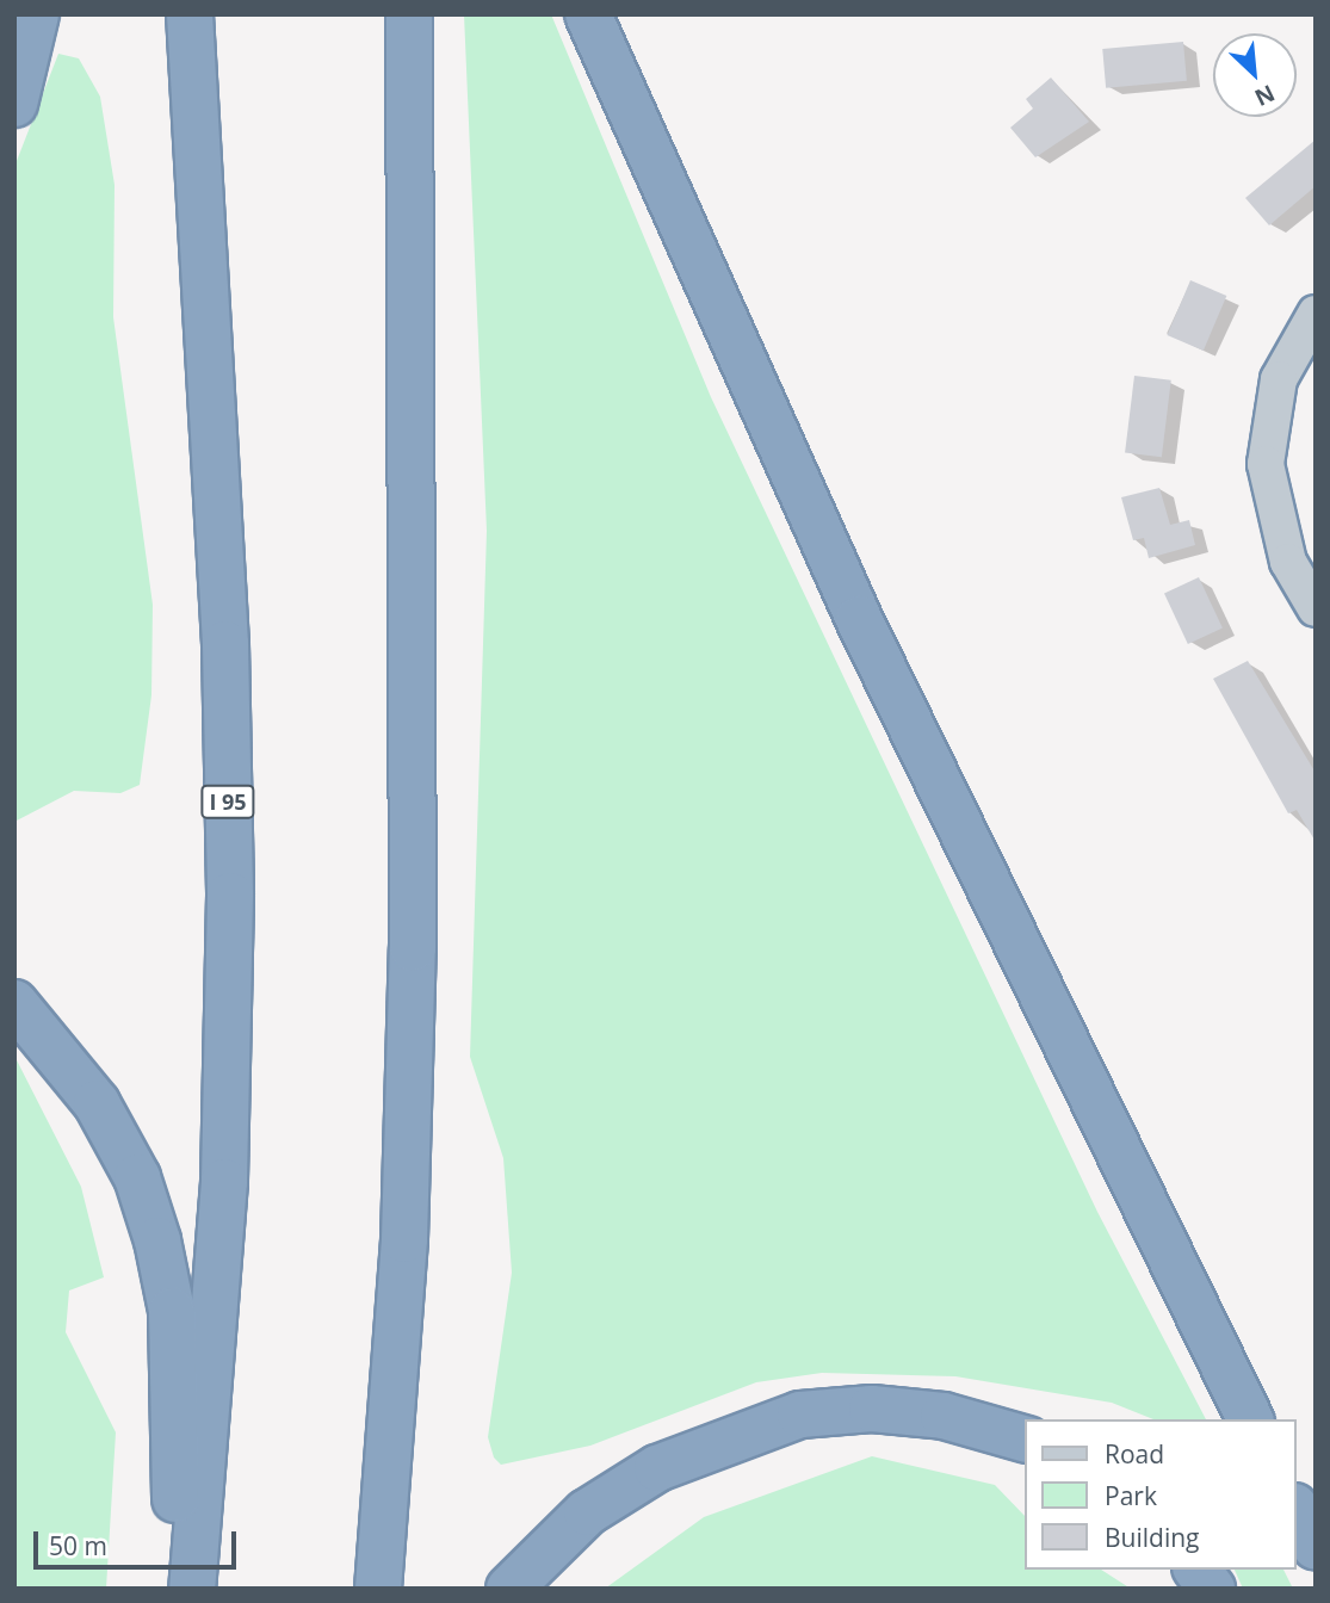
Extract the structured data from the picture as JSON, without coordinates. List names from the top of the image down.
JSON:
{
  "streets": {
    "highway": ["I 95"]
  },
  "legend": ["Road", "Park", "Building"],
  "scale_bar": "50 m",
  "north": "bottom right"
}
